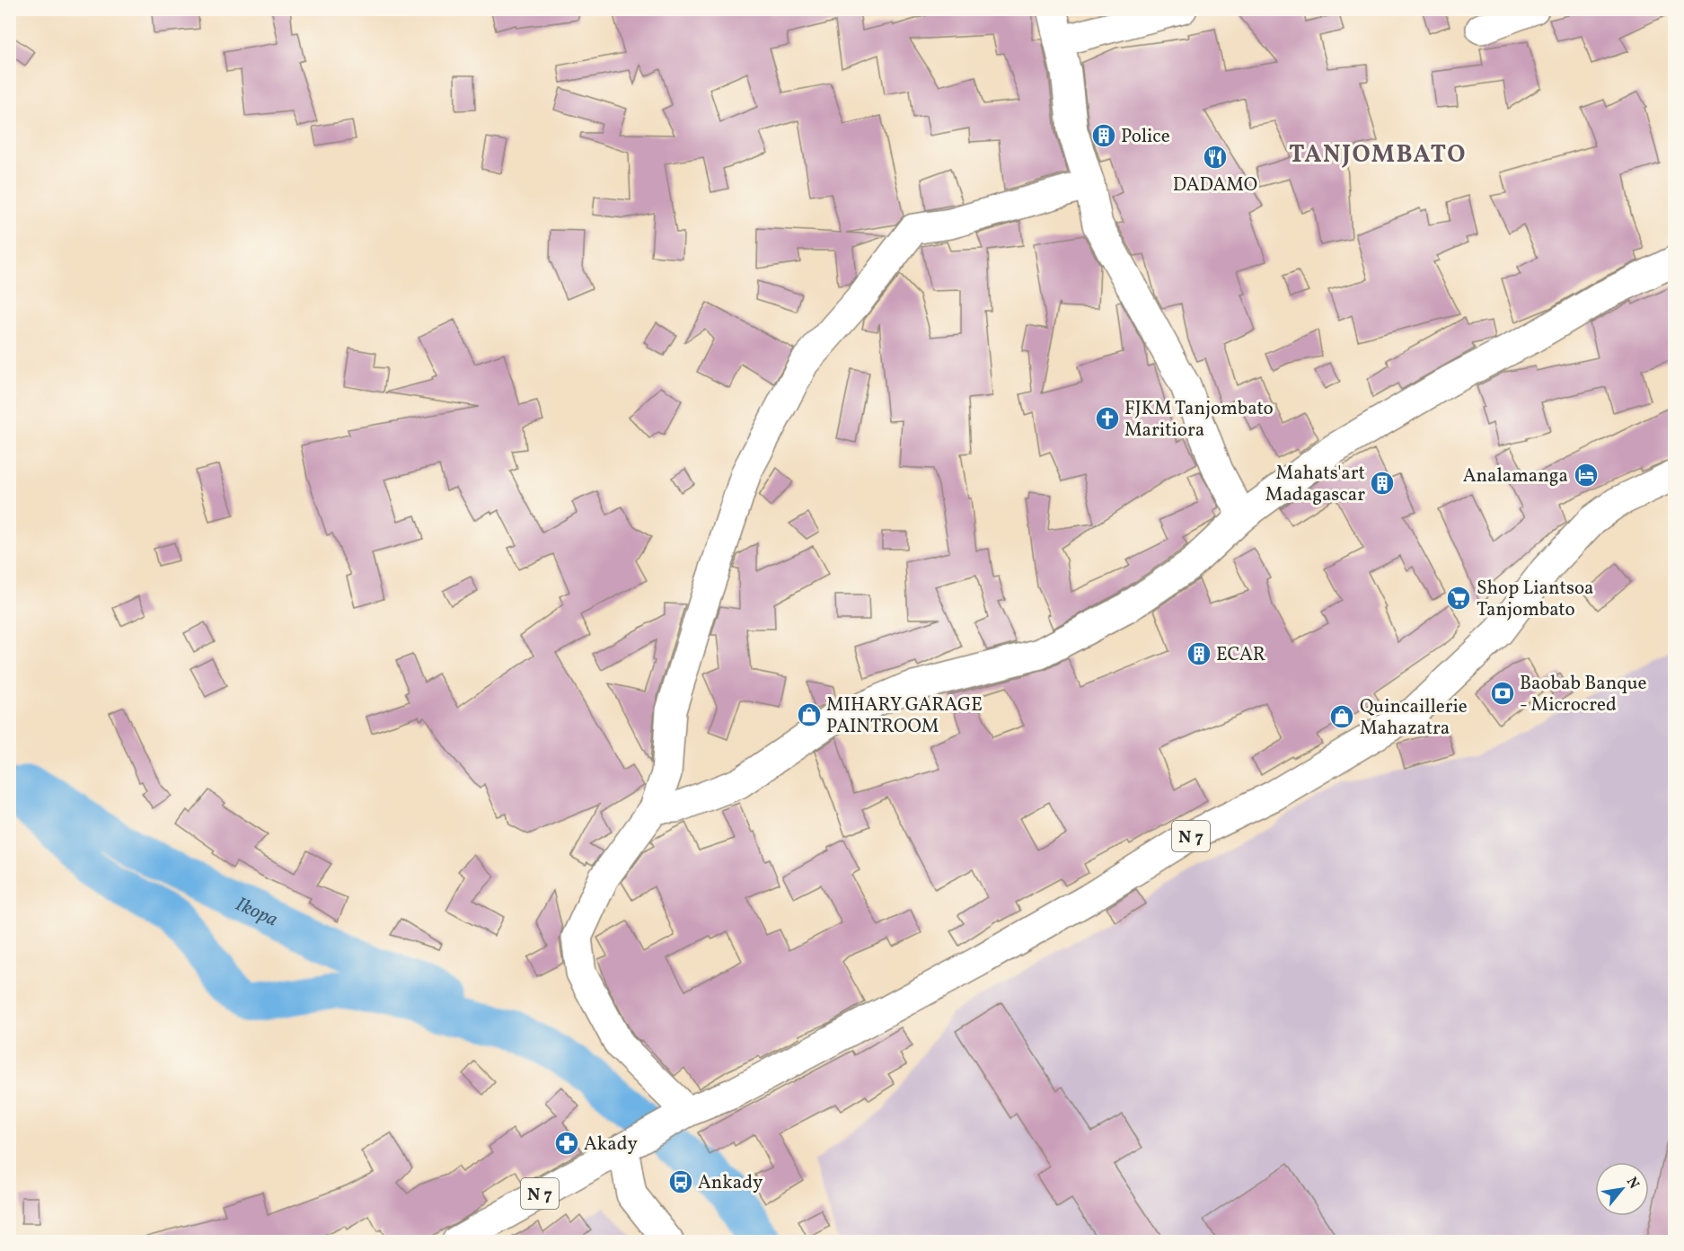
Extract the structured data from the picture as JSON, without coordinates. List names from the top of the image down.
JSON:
{
  "streets": {
    "street": ["N 7"]
  },
  "districts": ["TANJOMBATO"],
  "water": ["Ikopa"],
  "places": {
    "building": ["Police", "Mahats'art Madagascar", "ECAR"],
    "restaurant": ["DADAMO"],
    "church": ["FJKM Tanjombato Maritiora"],
    "hotel": ["Analamanga"],
    "supermarket": ["Shop Liantsoa Tanjombato"],
    "bank": ["Baobab Banque - Microcred"],
    "shop": ["MIHARY GARAGE PAINTROOM", "Quincaillerie Mahazatra"],
    "pharmacy": ["Akady"],
    "bus stop": ["Ankady"]
  },
  "north": "top right"
}
